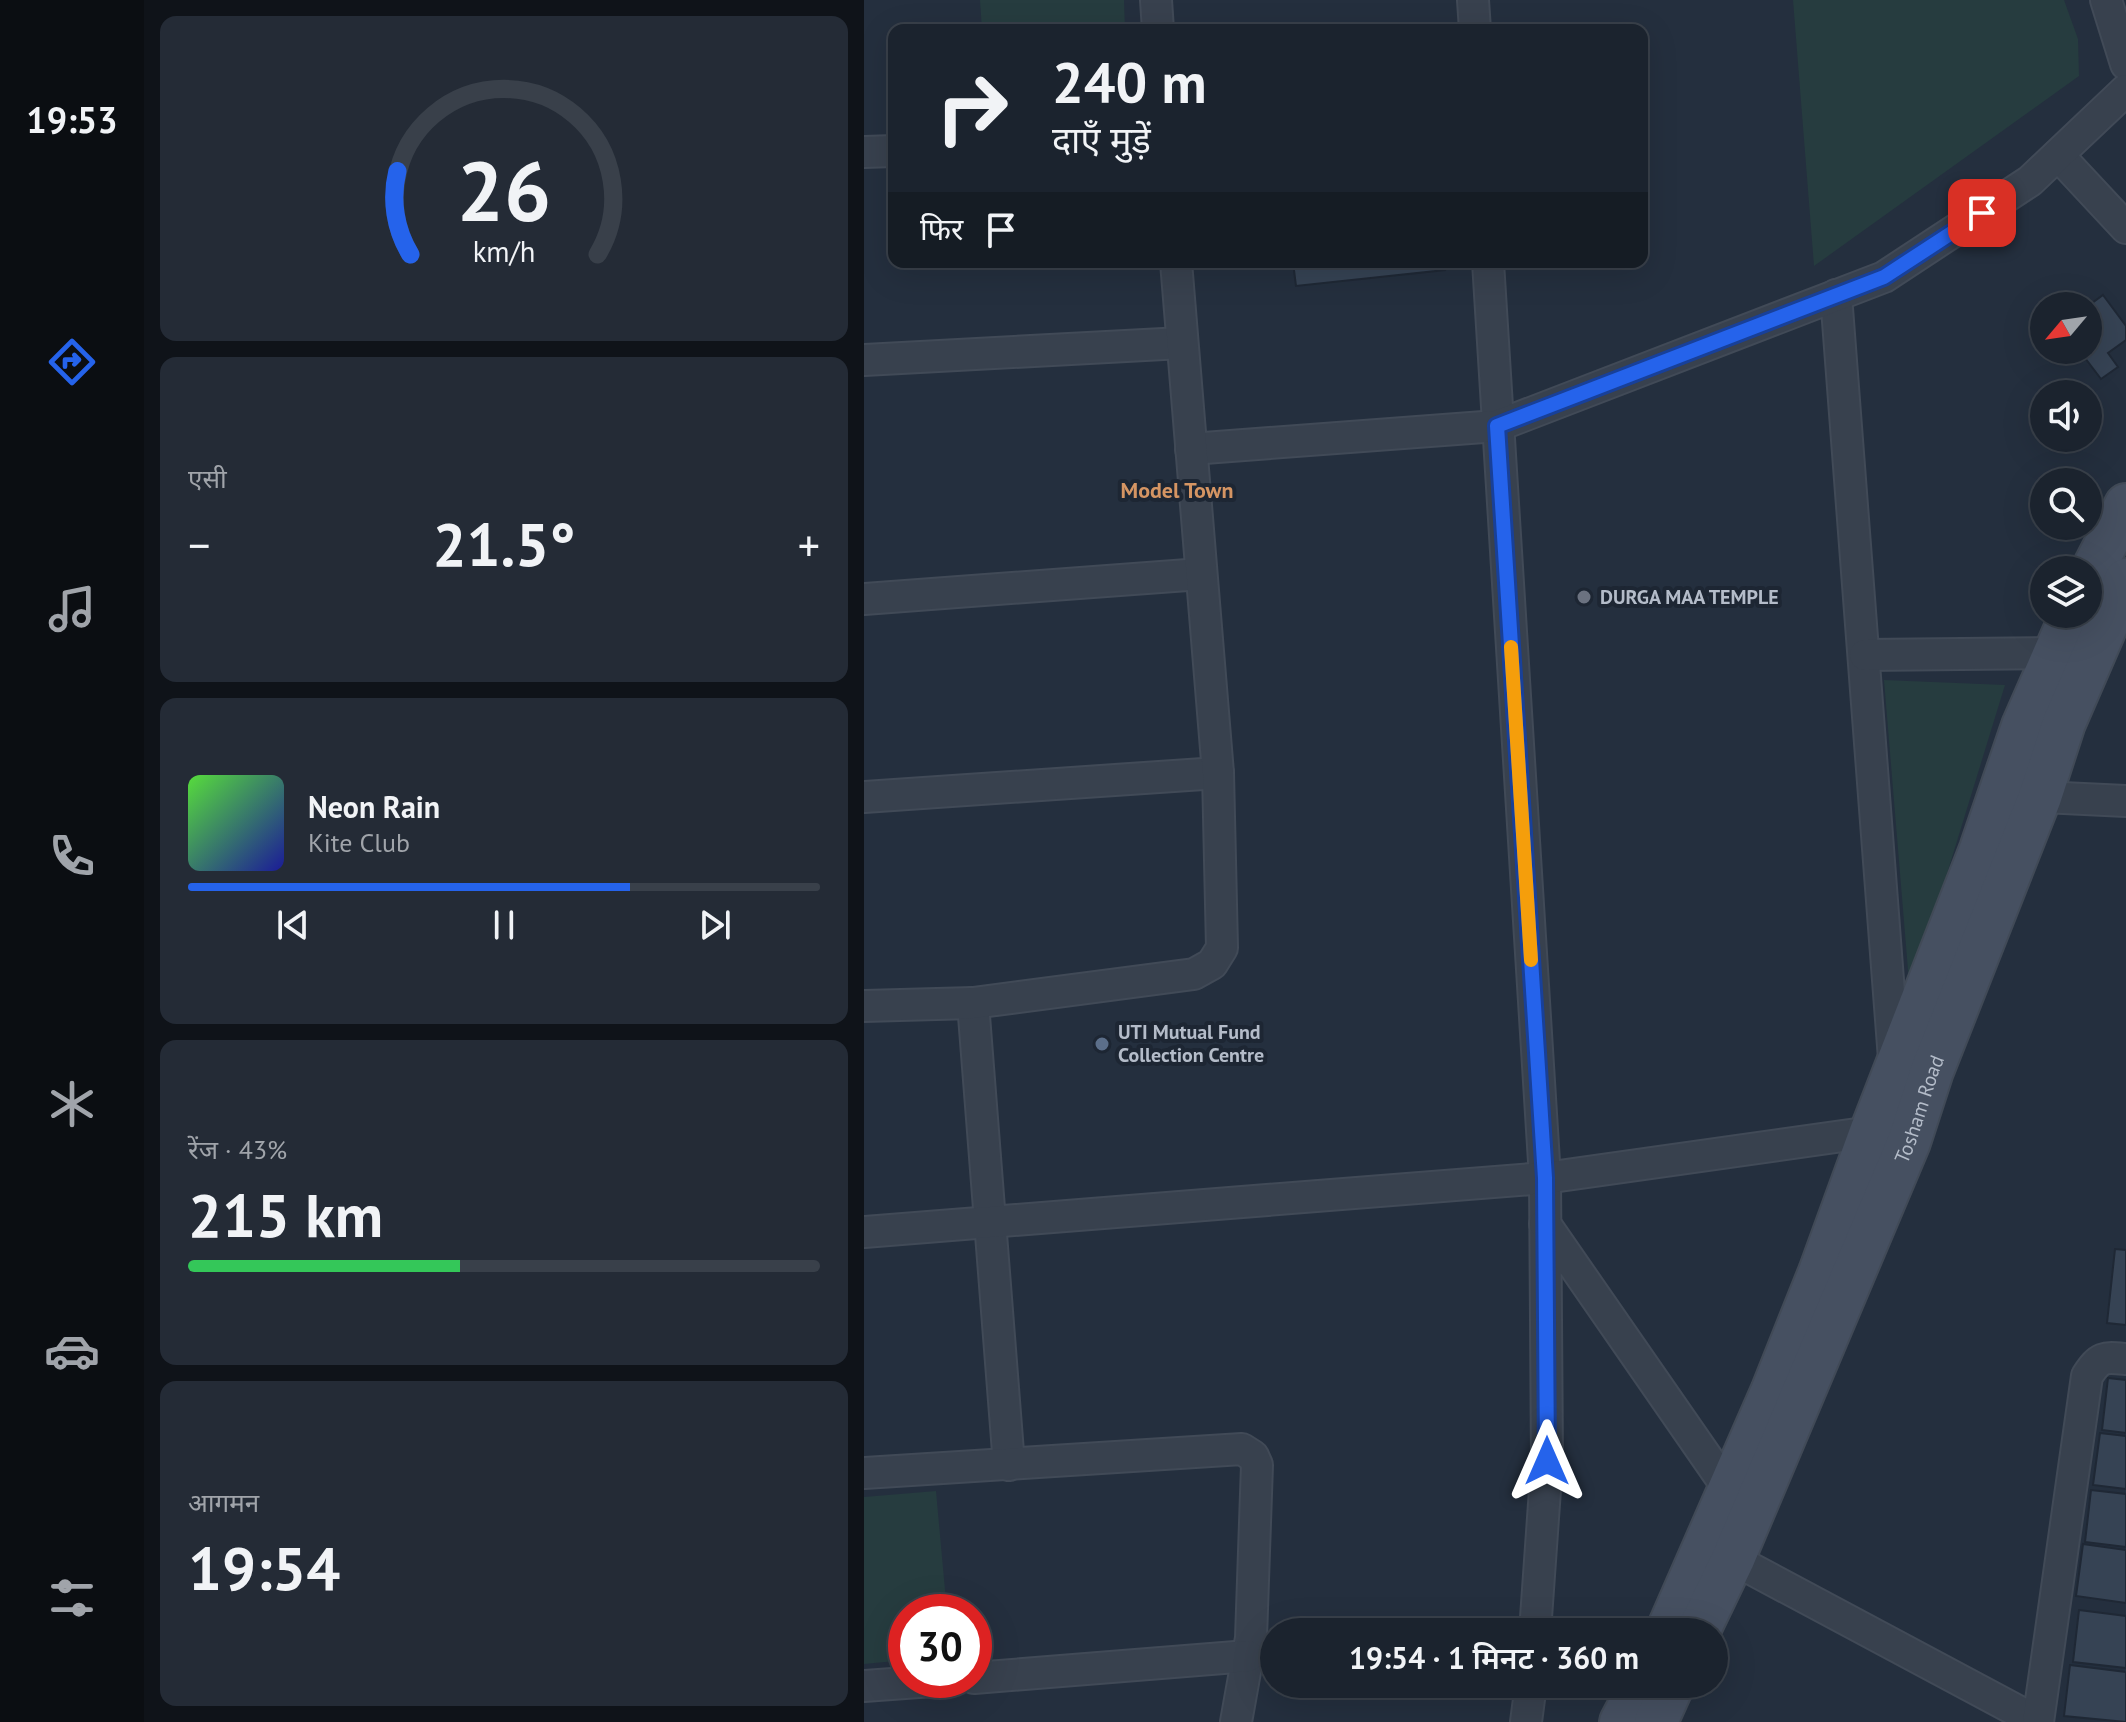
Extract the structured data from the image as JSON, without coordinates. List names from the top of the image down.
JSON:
{
  "streets": {
    "main road": ["Tosham Road"]
  },
  "districts": ["Model Town"],
  "places": ["DURGA MAA TEMPLE", "UTI Mutual Fund Collection Centre"],
  "north": "bottom left",
  "page": {
    "tabs": "19:53",
    "turn": ["240 m", "दाएँ मुड़ें"],
    "then": "फिर",
    "tile": [
      "एसी",
      ["रेंज · 43%", "215 km"],
      ["आगमन", "19:54"]
    ],
    "heat": ["−", "21.5°", "+"],
    "song": ["Neon Rain", "Kite Club"],
    "limit": "30",
    "trip": "19:54 · 1 मिनट · 360 m",
    "gauge": ["26", "km/h"]
  }
}
